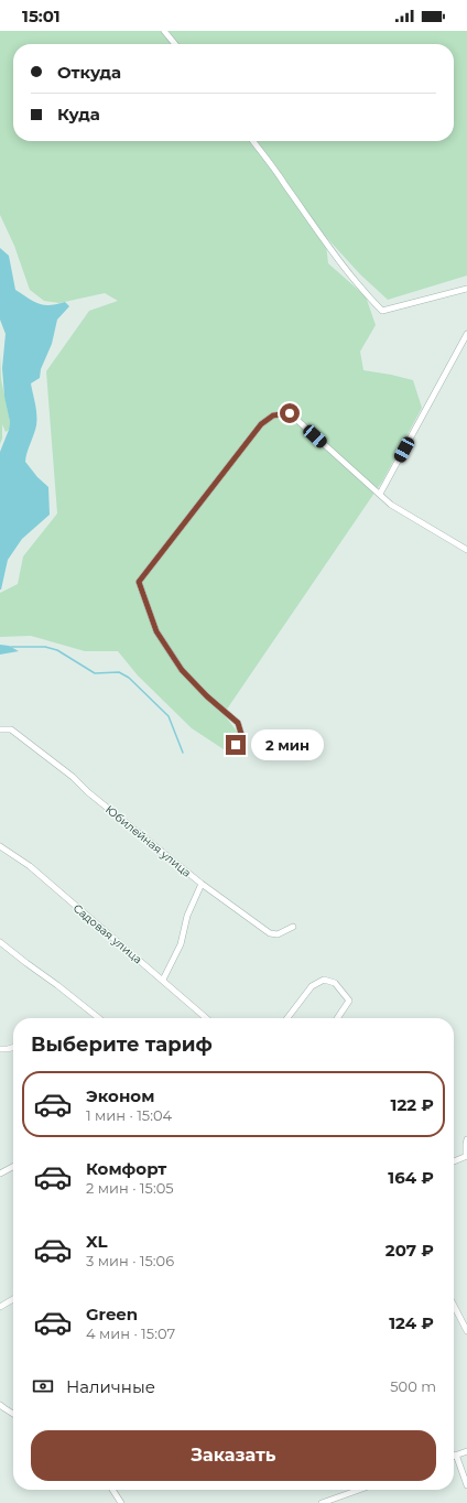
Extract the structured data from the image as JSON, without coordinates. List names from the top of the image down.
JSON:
{
  "streets": {
    "street": ["Юбилейная улица", "Садовая улица"]
  },
  "page": {
    "status": "15:01",
    "banner": ["Откуда", "Куда"],
    "bubble": "2 мин",
    "heading": "Выберите тариф",
    "list": [
      {
        "name": "Эконом",
        "note": "1 мин · 15:04",
        "value": "122 ₽"
      },
      {
        "name": "Комфорт",
        "note": "2 мин · 15:05",
        "value": "164 ₽"
      },
      {
        "name": "XL",
        "note": "3 мин · 15:06",
        "value": "207 ₽"
      },
      {
        "name": "Green",
        "note": "4 мин · 15:07",
        "value": "124 ₽"
      }
    ],
    "pay": ["Наличные", "500 m"],
    "buttons": "Заказать"
  }
}
